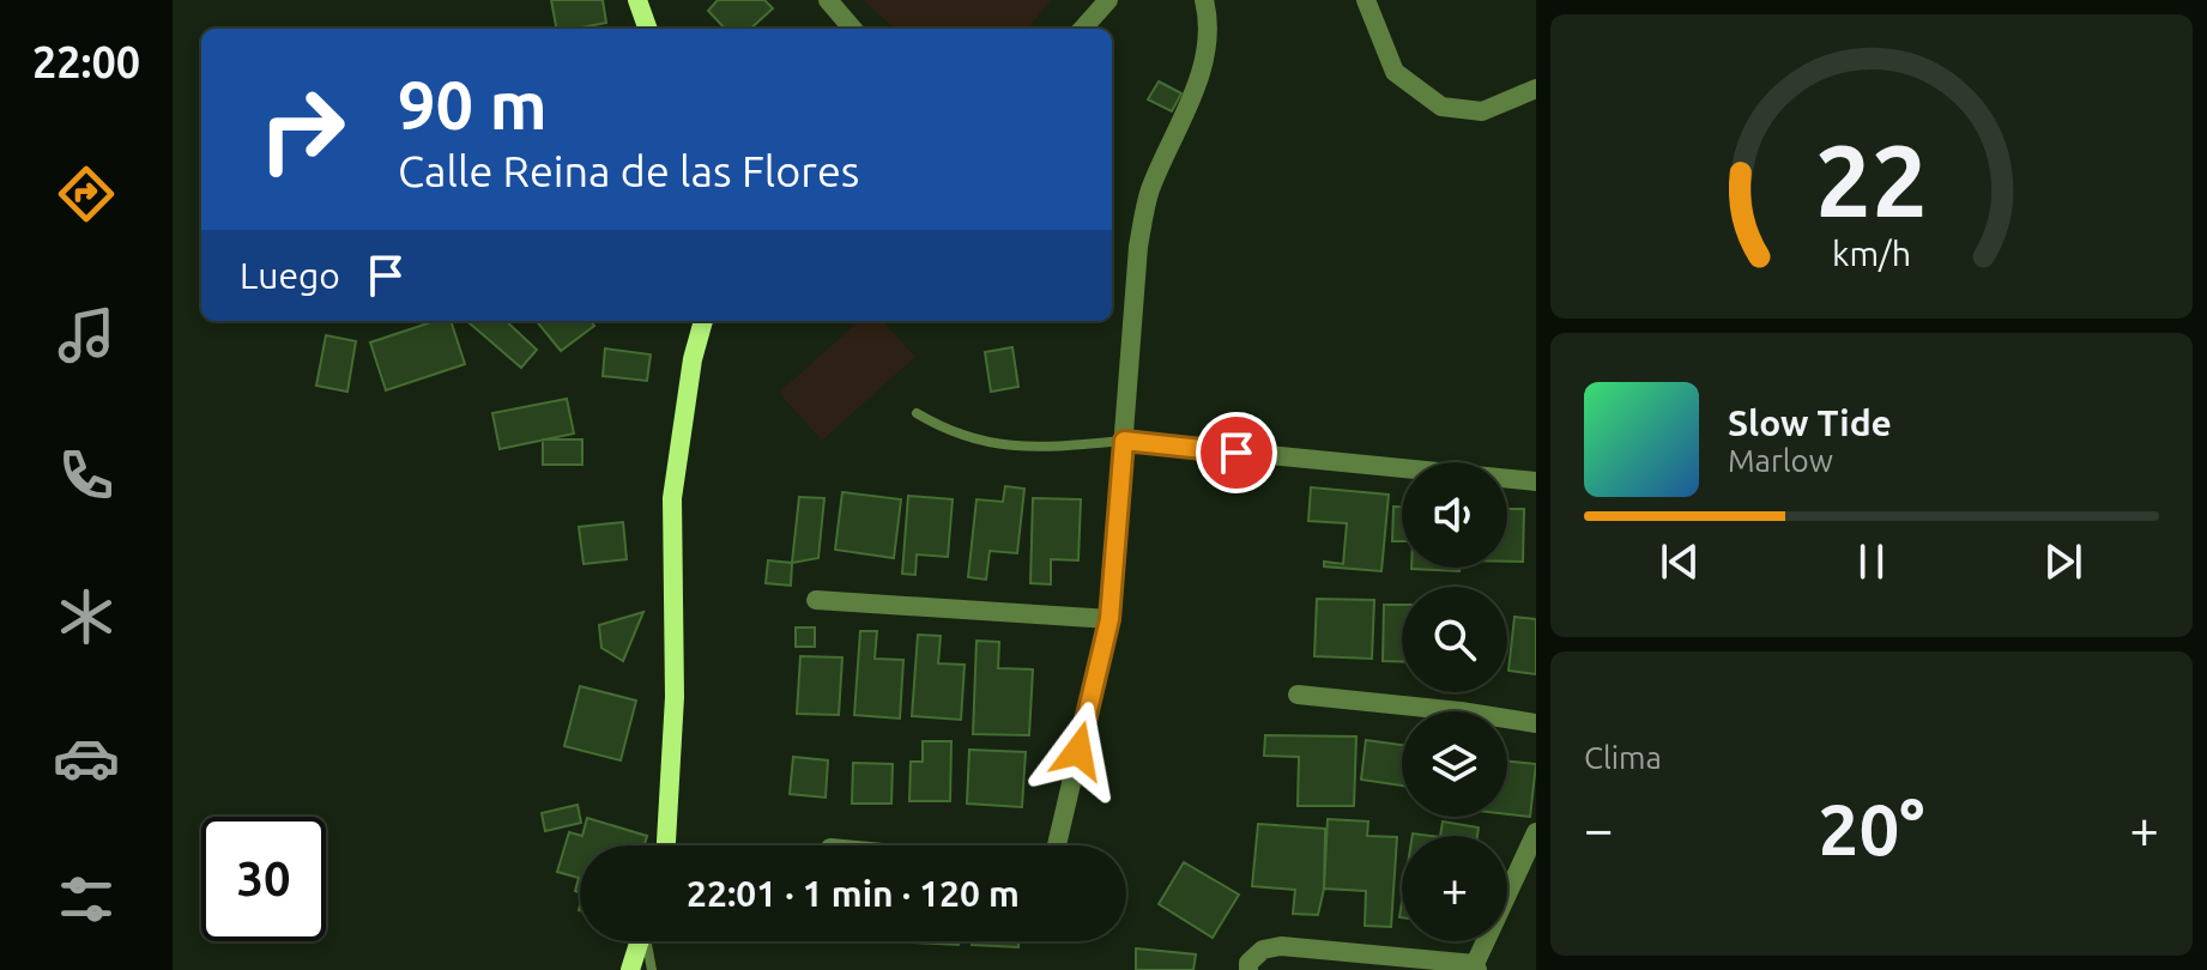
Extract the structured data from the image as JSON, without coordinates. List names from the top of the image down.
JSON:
{
  "page": {
    "tabs": "22:00",
    "turn": ["90 m", "Calle Reina de las Flores"],
    "then": "Luego",
    "song": ["Slow Tide", "Marlow"],
    "map_buttons": "+",
    "tile": "Clima",
    "heat": ["−", "20°", "+"],
    "limit": "30",
    "trip": "22:01 · 1 min · 120 m",
    "gauge": ["22", "km/h"]
  }
}
